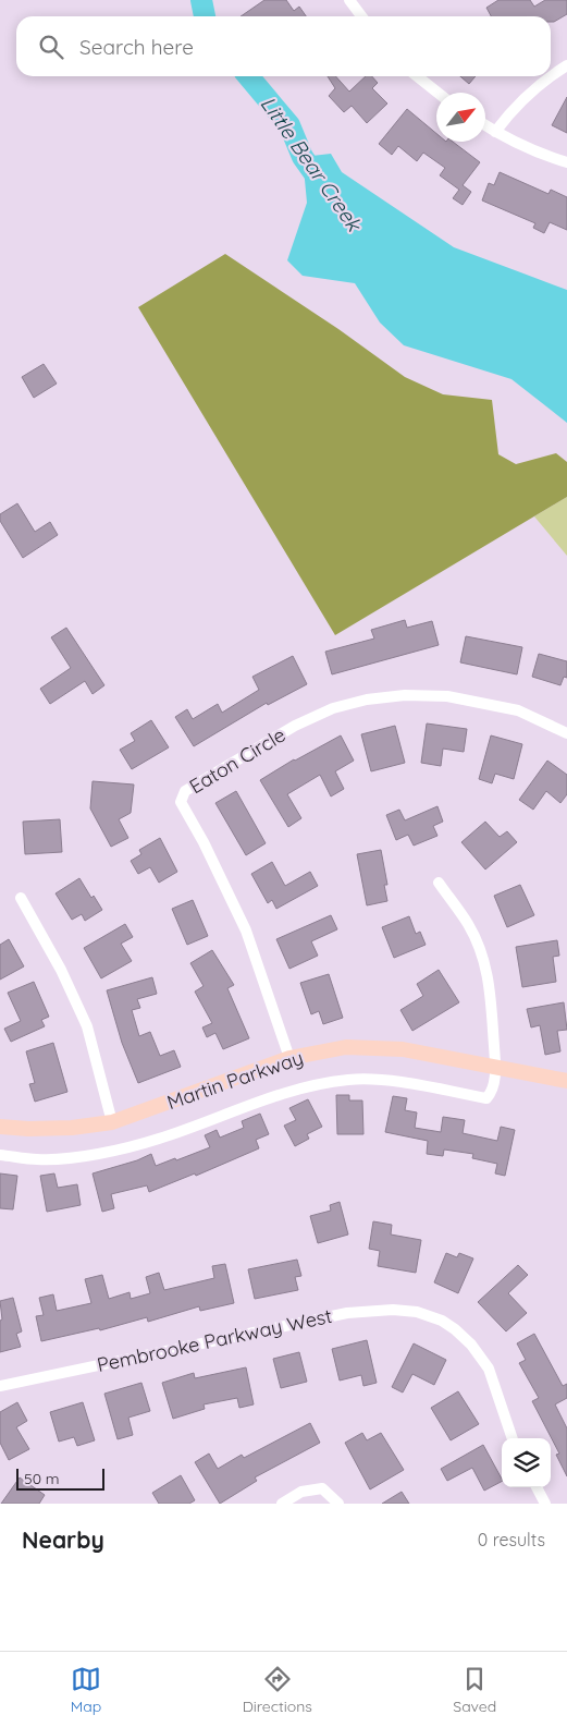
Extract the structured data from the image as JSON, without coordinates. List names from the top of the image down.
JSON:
{
  "streets": {
    "street": ["Eaton Circle", "Martin Parkway", "Pembrooke Parkway West"]
  },
  "crossings": [
    ["Eaton Circle", "Martin Parkway"]
  ],
  "water": ["Little Bear Creek"],
  "scale_bar": "50 m",
  "north": "top right",
  "page": {
    "search": "Search here",
    "scale": "50 m",
    "heading": ["Nearby", "0 results"],
    "nav": ["Map", "Directions", "Saved"]
  }
}
